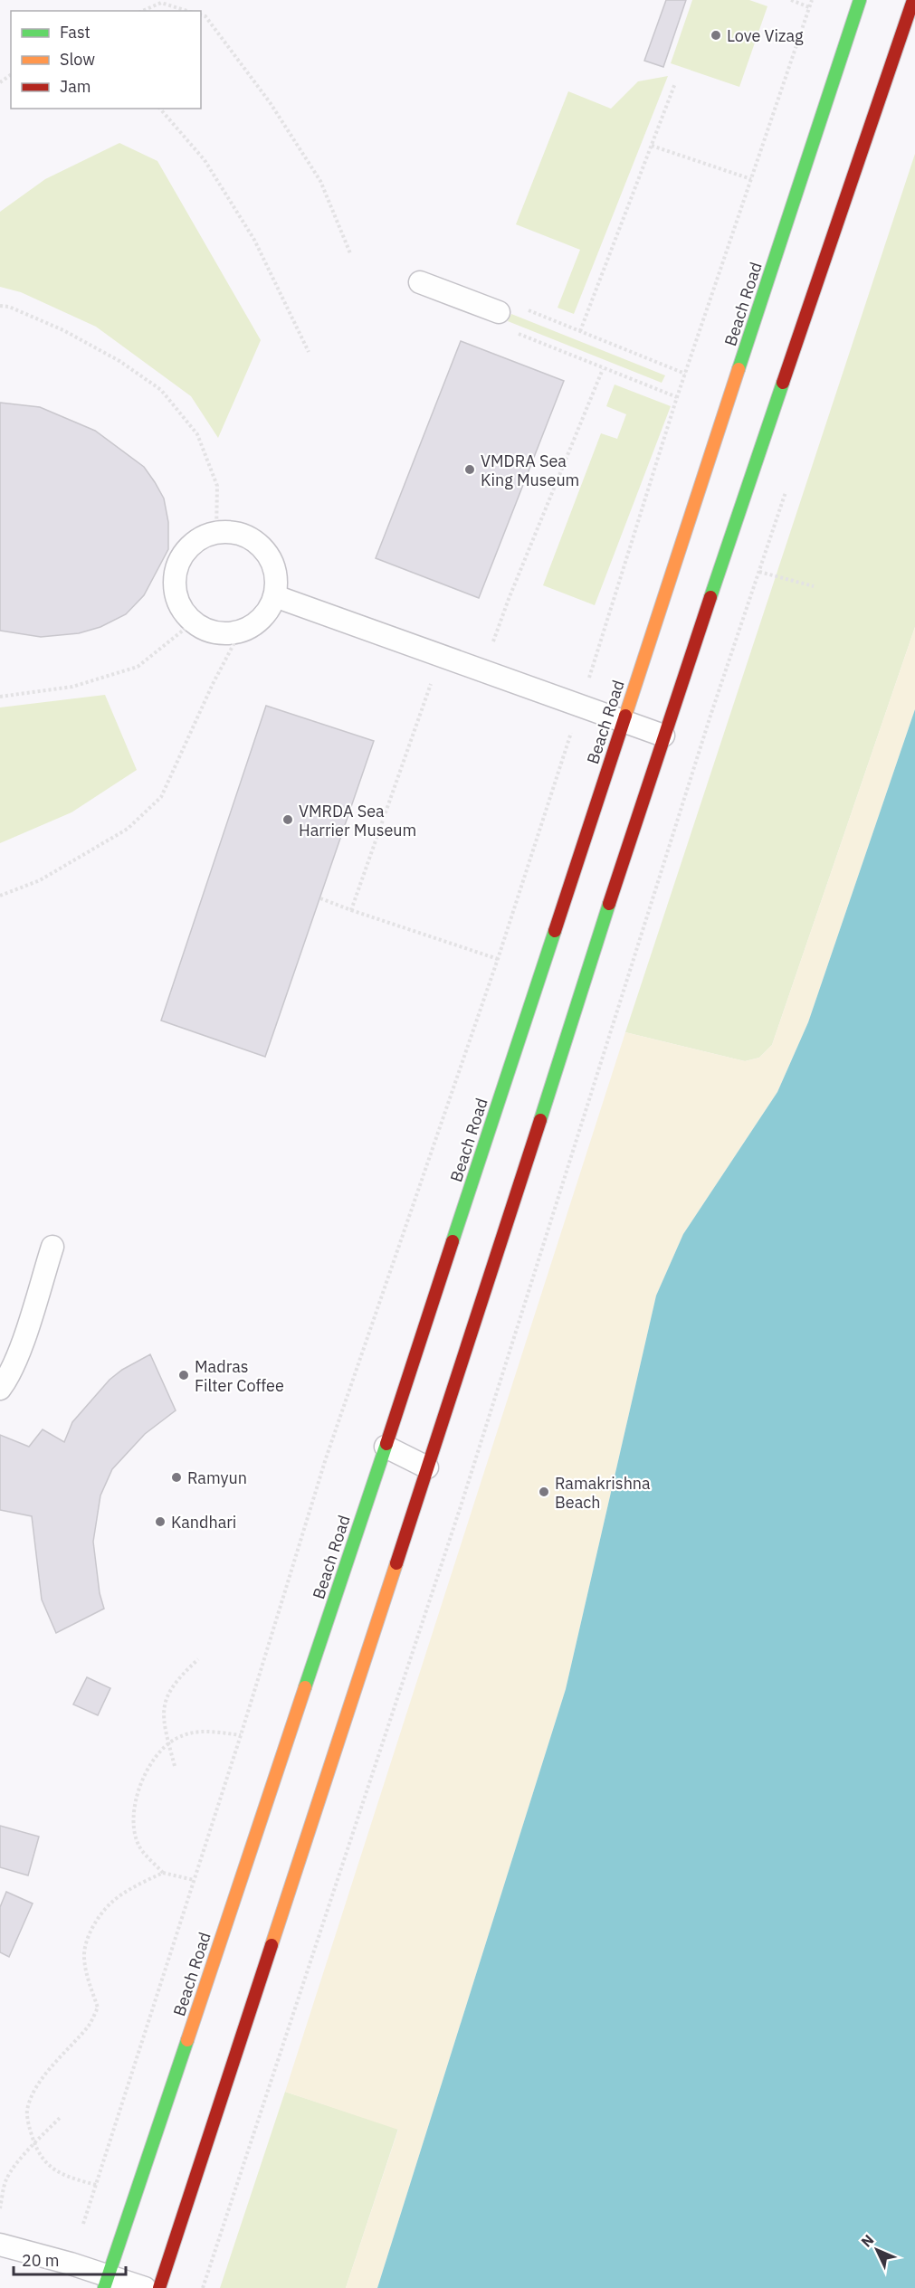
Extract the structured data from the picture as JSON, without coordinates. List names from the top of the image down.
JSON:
{
  "streets": {
    "main road": ["Beach Road"]
  },
  "places": [
    "Love Vizag",
    "VMDRA Sea King Museum",
    "VMRDA Sea Harrier Museum",
    "Madras Filter Coffee",
    "Ramyun",
    "Ramakrishna Beach",
    "Kandhari"
  ],
  "legend": ["Fast", "Slow", "Jam"],
  "scale_bar": "20 m",
  "north": "top left"
}
